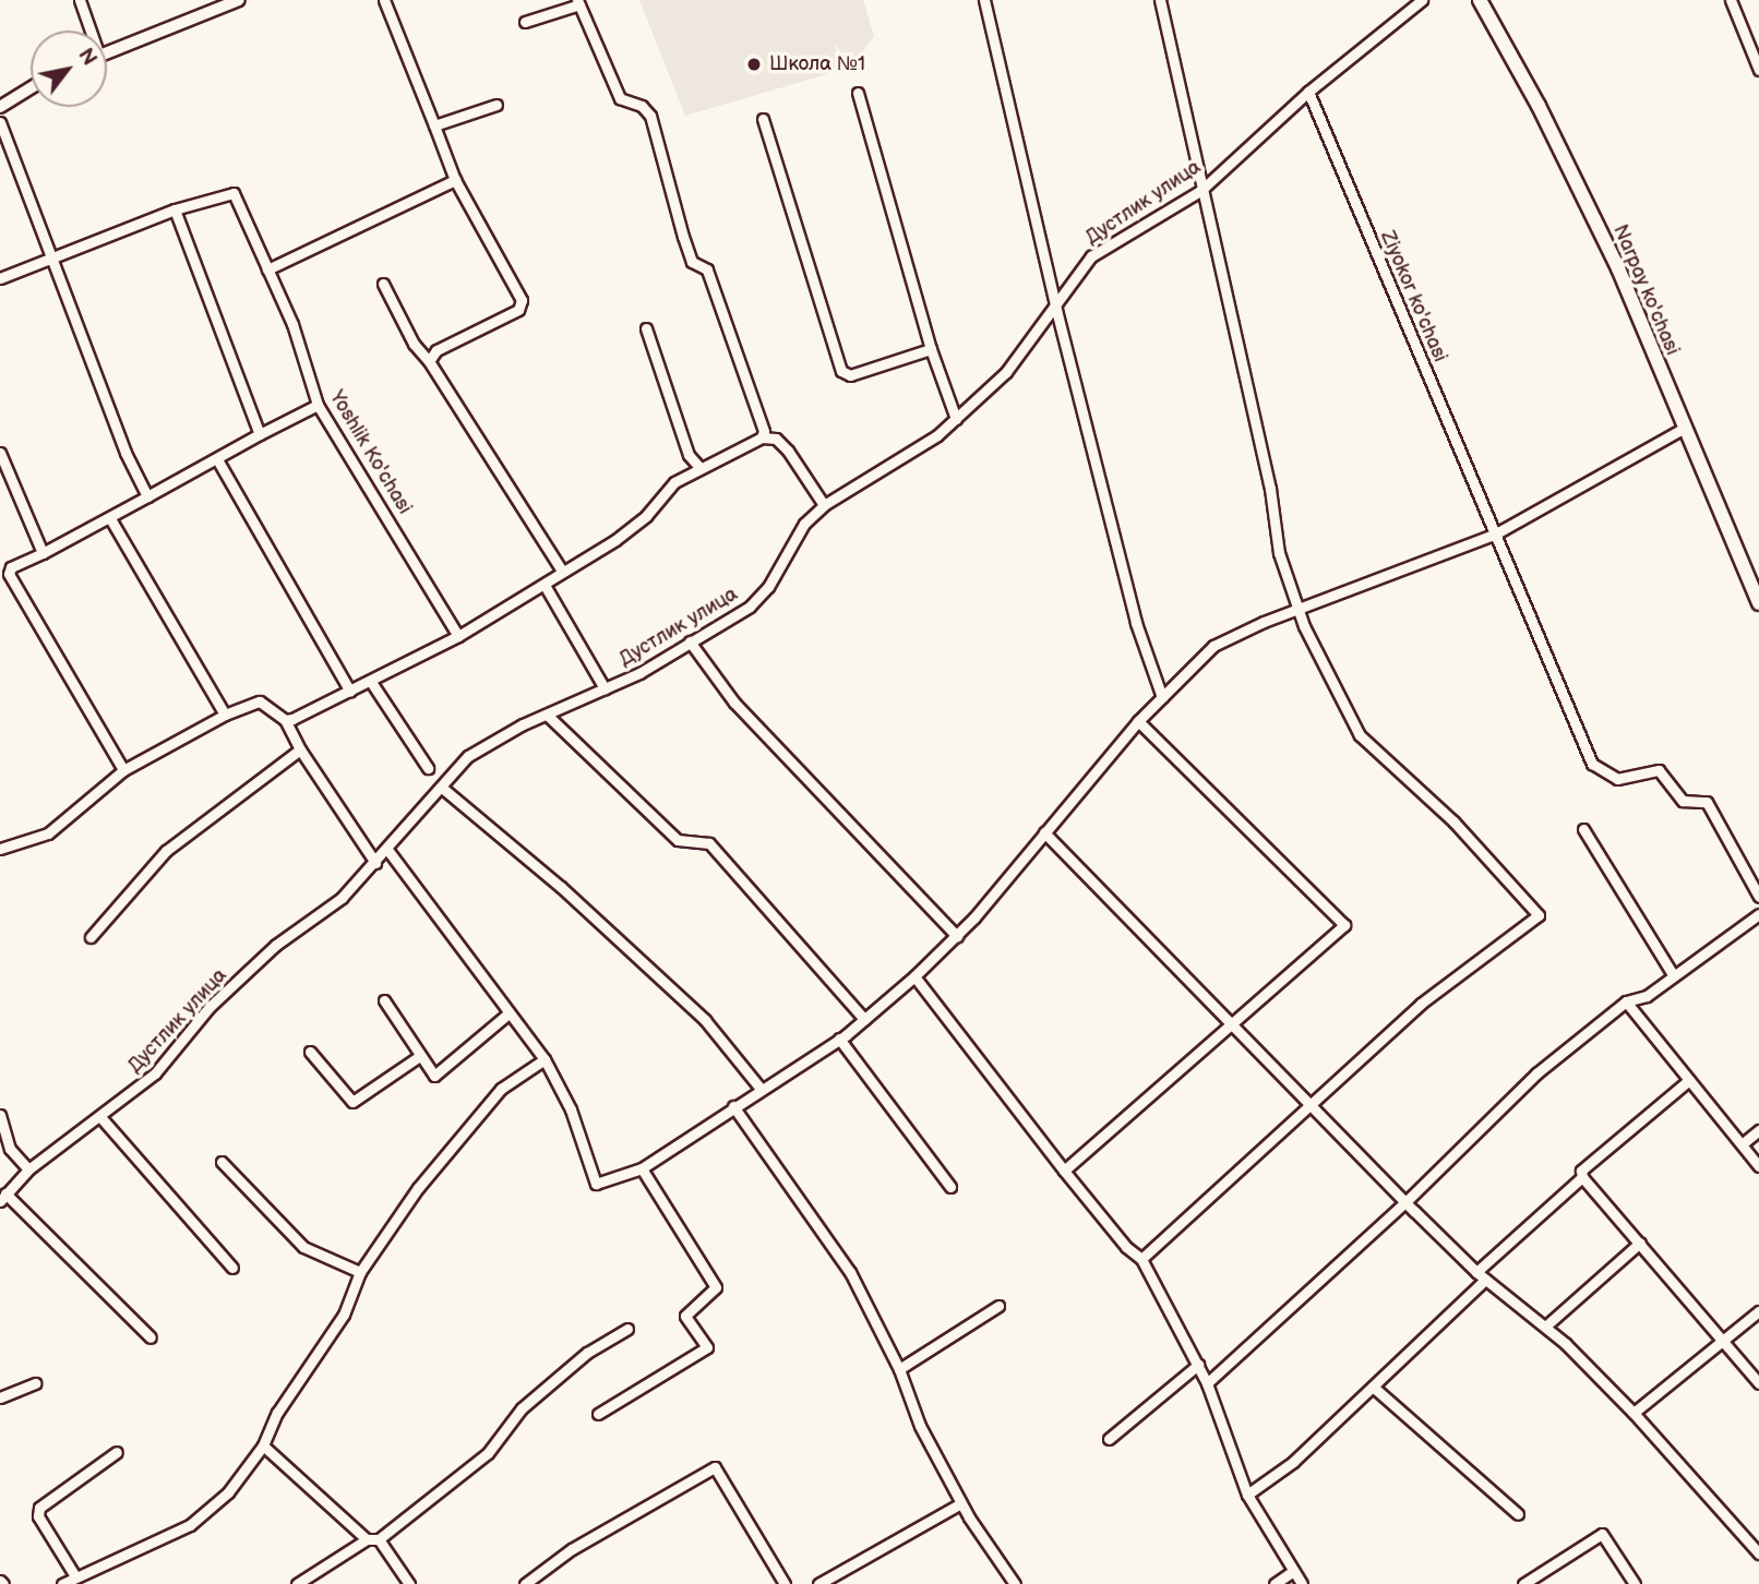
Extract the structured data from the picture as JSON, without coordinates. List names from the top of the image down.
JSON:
{
  "streets": {
    "main road": ["Narpay ko'chasi"],
    "street": ["Дустлик улица", "Ziyokor ko'chasi", "Yoshlik Ko'chasi"]
  },
  "crossings": [
    ["Дустлик улица", "Ziyokor ko'chasi"]
  ],
  "places": ["Школа №1"],
  "north": "top right"
}
